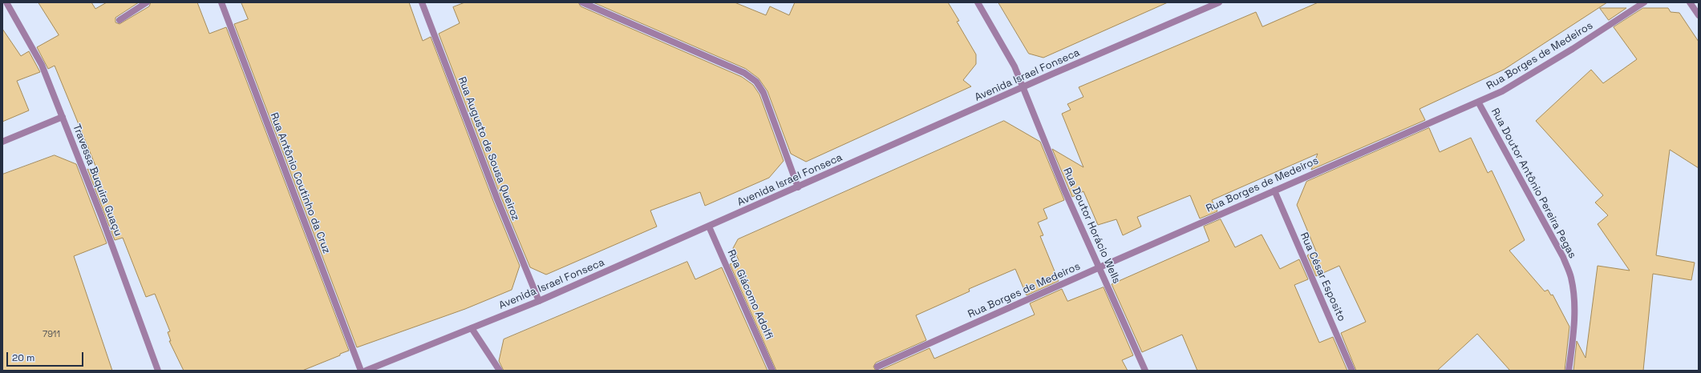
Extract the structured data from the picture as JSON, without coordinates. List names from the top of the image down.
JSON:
{
  "streets": {
    "street": [
      "Rua Borges de Medeiros",
      "Avenida Israel Fonseca",
      "Rua Augusto de Sousa Queiroz",
      "Travessa Buquira Guaçu",
      "Rua Antônio Coutinho da Cruz",
      "Rua Doutor Antônio Pereira Pegas",
      "Rua Doutor Horácio Wells",
      "Rua César Esposito",
      "Rua Giácomo Adolfi"
    ]
  },
  "crossings": [
    ["Rua Borges de Medeiros", "Rua Doutor Antônio Pereira Pegas"],
    ["Rua Borges de Medeiros", "Rua Doutor Horácio Wells"],
    ["Rua Borges de Medeiros", "Rua César Esposito"],
    ["Avenida Israel Fonseca", "Rua Augusto de Sousa Queiroz"],
    ["Avenida Israel Fonseca", "Rua Doutor Horácio Wells"],
    ["Avenida Israel Fonseca", "Rua Giácomo Adolfi"]
  ],
  "house_numbers": ["7911"],
  "scale_bar": "20 m"
}
